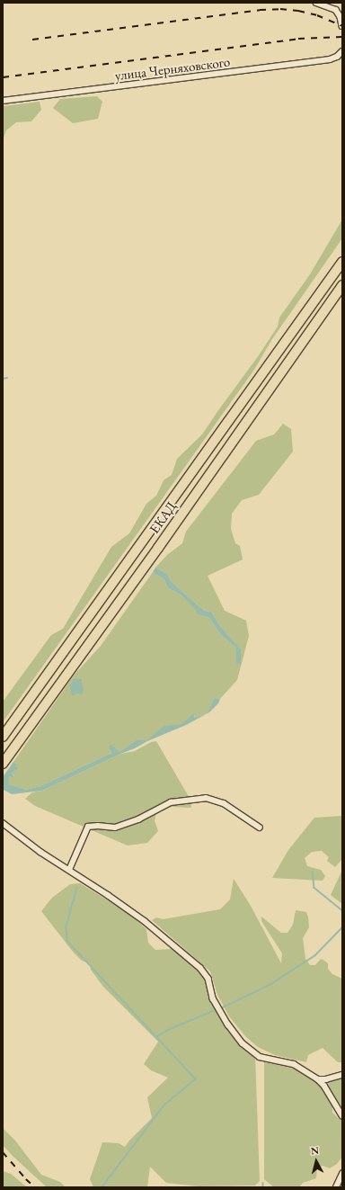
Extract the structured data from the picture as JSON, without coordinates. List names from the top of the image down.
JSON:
{
  "streets": {
    "highway": ["ЕКАД"],
    "street": ["улица Черняховского"]
  },
  "north": "top"
}
